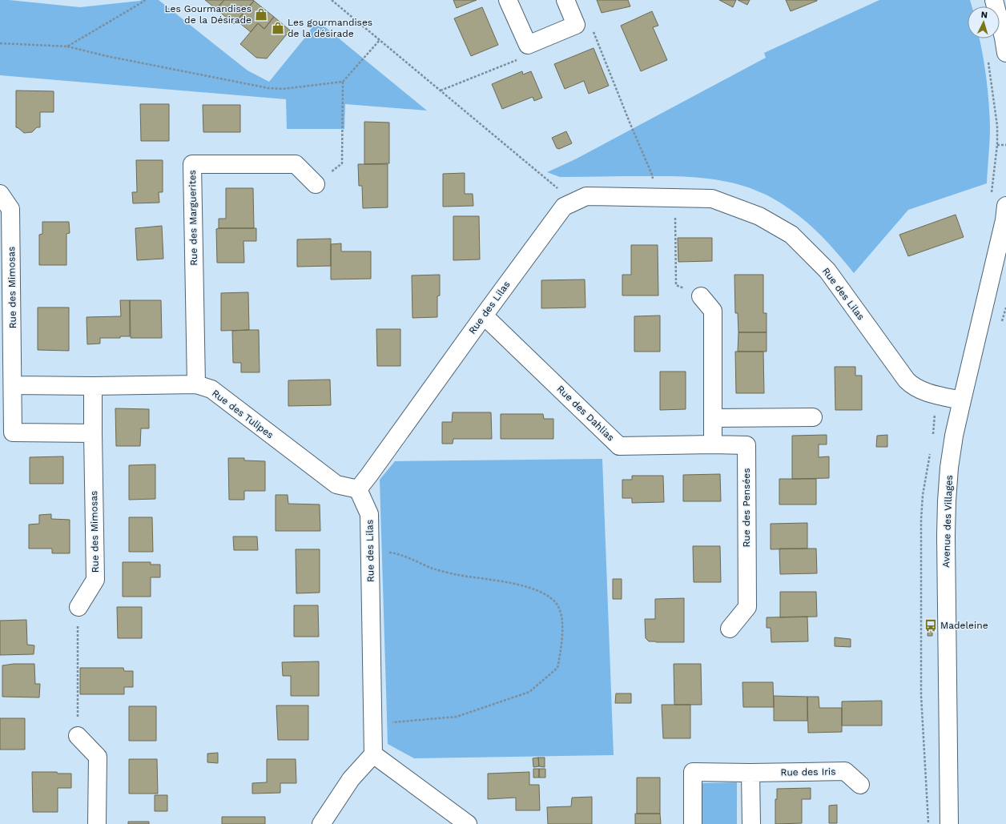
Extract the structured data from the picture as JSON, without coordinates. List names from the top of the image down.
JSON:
{
  "streets": {
    "street": [
      "Rue des Marguerites",
      "Rue des Mimosas",
      "Rue des Lilas",
      "Rue des Dahlias",
      "Rue des Tulipes",
      "Rue des Pensées",
      "Avenue des Villages",
      "Rue des Iris"
    ]
  },
  "crossings": [
    ["Rue des Marguerites", "Rue des Tulipes"],
    ["Rue des Mimosas", "Rue des Tulipes"],
    ["Rue des Lilas", "Rue des Dahlias"],
    ["Rue des Lilas", "Rue des Tulipes"],
    ["Rue des Lilas", "Avenue des Villages"],
    ["Rue des Dahlias", "Rue des Pensées"]
  ],
  "places": {
    "shop": ["Les Gourmandises de la Désirade", "Les gourmandises de la désirade"],
    "bus stop": ["Madeleine"]
  },
  "north": "top"
}
